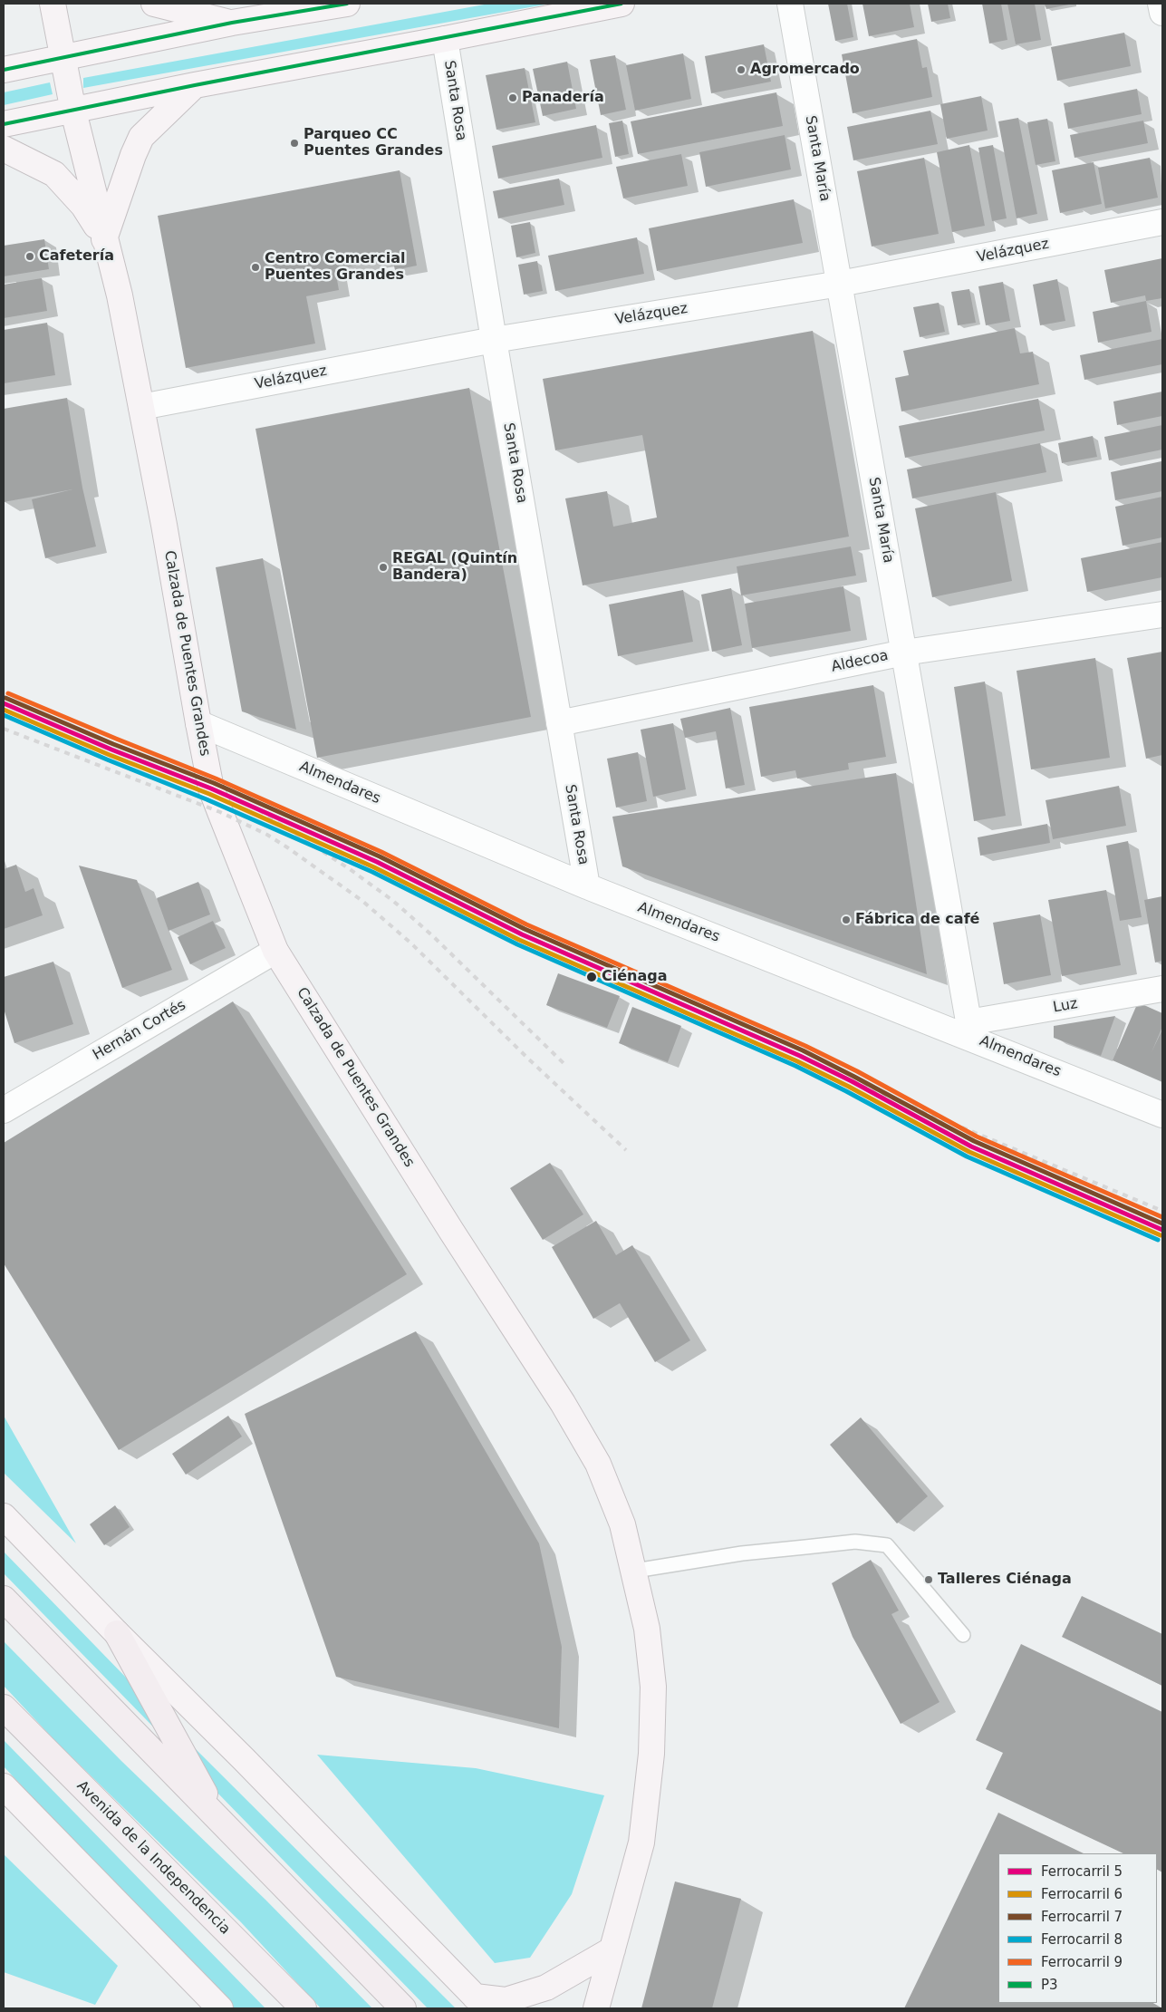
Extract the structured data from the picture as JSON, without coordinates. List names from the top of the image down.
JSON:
{
  "streets": {
    "highway": ["Avenida de la Independencia"],
    "main road": ["Calzada de Puentes Grandes"],
    "street": [
      "Santa Rosa",
      "Santa María",
      "Velázquez",
      "Aldecoa",
      "Almendares",
      "Luz",
      "Hernán Cortés"
    ]
  },
  "crossings": [
    ["Santa Rosa", "Velázquez"],
    ["Santa Rosa", "Aldecoa"],
    ["Santa Rosa", "Almendares"],
    ["Santa María", "Velázquez"],
    ["Santa María", "Aldecoa"],
    ["Santa María", "Almendares"],
    ["Santa María", "Luz"],
    ["Velázquez", "Calzada de Puentes Grandes"],
    ["Calzada de Puentes Grandes", "Almendares"],
    ["Calzada de Puentes Grandes", "Hernán Cortés"],
    ["Almendares", "Luz"]
  ],
  "places": [
    "Agromercado",
    "Panadería",
    "Parqueo CC Puentes Grandes",
    "Cafetería",
    "Centro Comercial Puentes Grandes",
    "REGAL (Quintín Bandera)",
    "Fábrica de café",
    "Ciénaga",
    "Talleres Ciénaga"
  ],
  "lines": [
    "transit line P3",
    "rail line 9",
    "rail line 7",
    "rail line 5",
    "rail line 6",
    "rail line 8"
  ],
  "legend": [
    "Ferrocarril 5",
    "Ferrocarril 6",
    "Ferrocarril 7",
    "Ferrocarril 8",
    "Ferrocarril 9",
    "P3"
  ]
}
